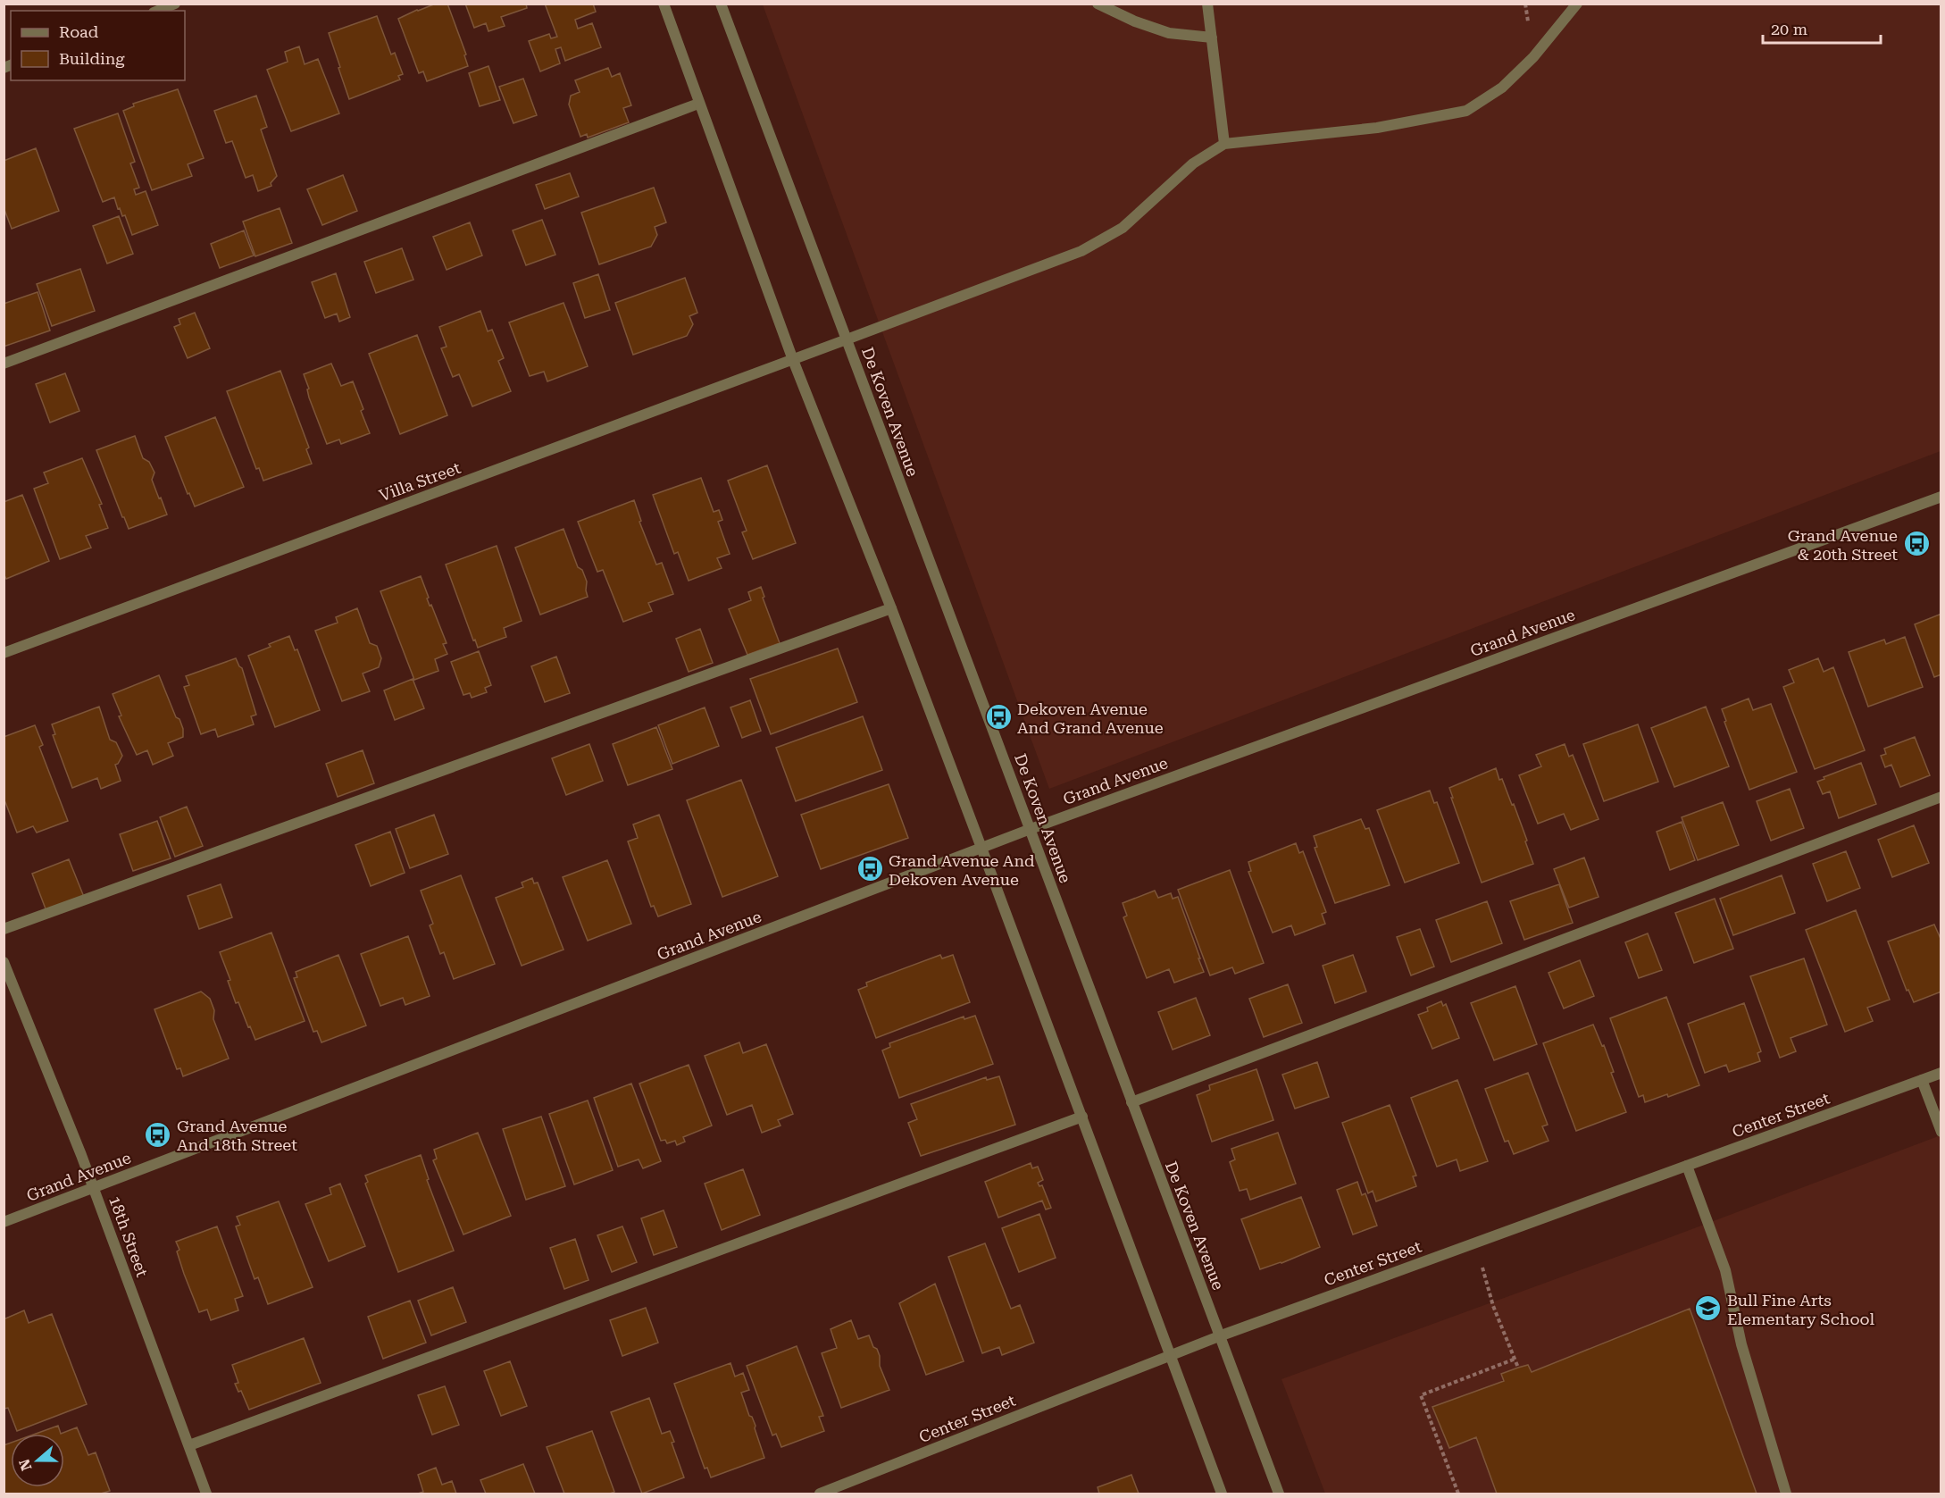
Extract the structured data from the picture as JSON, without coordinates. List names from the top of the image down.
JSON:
{
  "streets": {
    "street": [
      "De Koven Avenue",
      "Villa Street",
      "Grand Avenue",
      "Center Street",
      "18th Street"
    ]
  },
  "crossings": [
    ["De Koven Avenue", "Villa Street"],
    ["De Koven Avenue", "Grand Avenue"],
    ["De Koven Avenue", "Center Street"],
    ["Grand Avenue", "18th Street"]
  ],
  "places": {
    "bus stop": [
      "Grand Avenue & 20th Street",
      "Dekoven Avenue And Grand Avenue",
      "Grand Avenue And Dekoven Avenue",
      "Grand Avenue And 18th Street"
    ],
    "school or university": ["Bull Fine Arts Elementary School"]
  },
  "legend": ["Road", "Building"],
  "scale_bar": "20 m",
  "north": "left"
}
